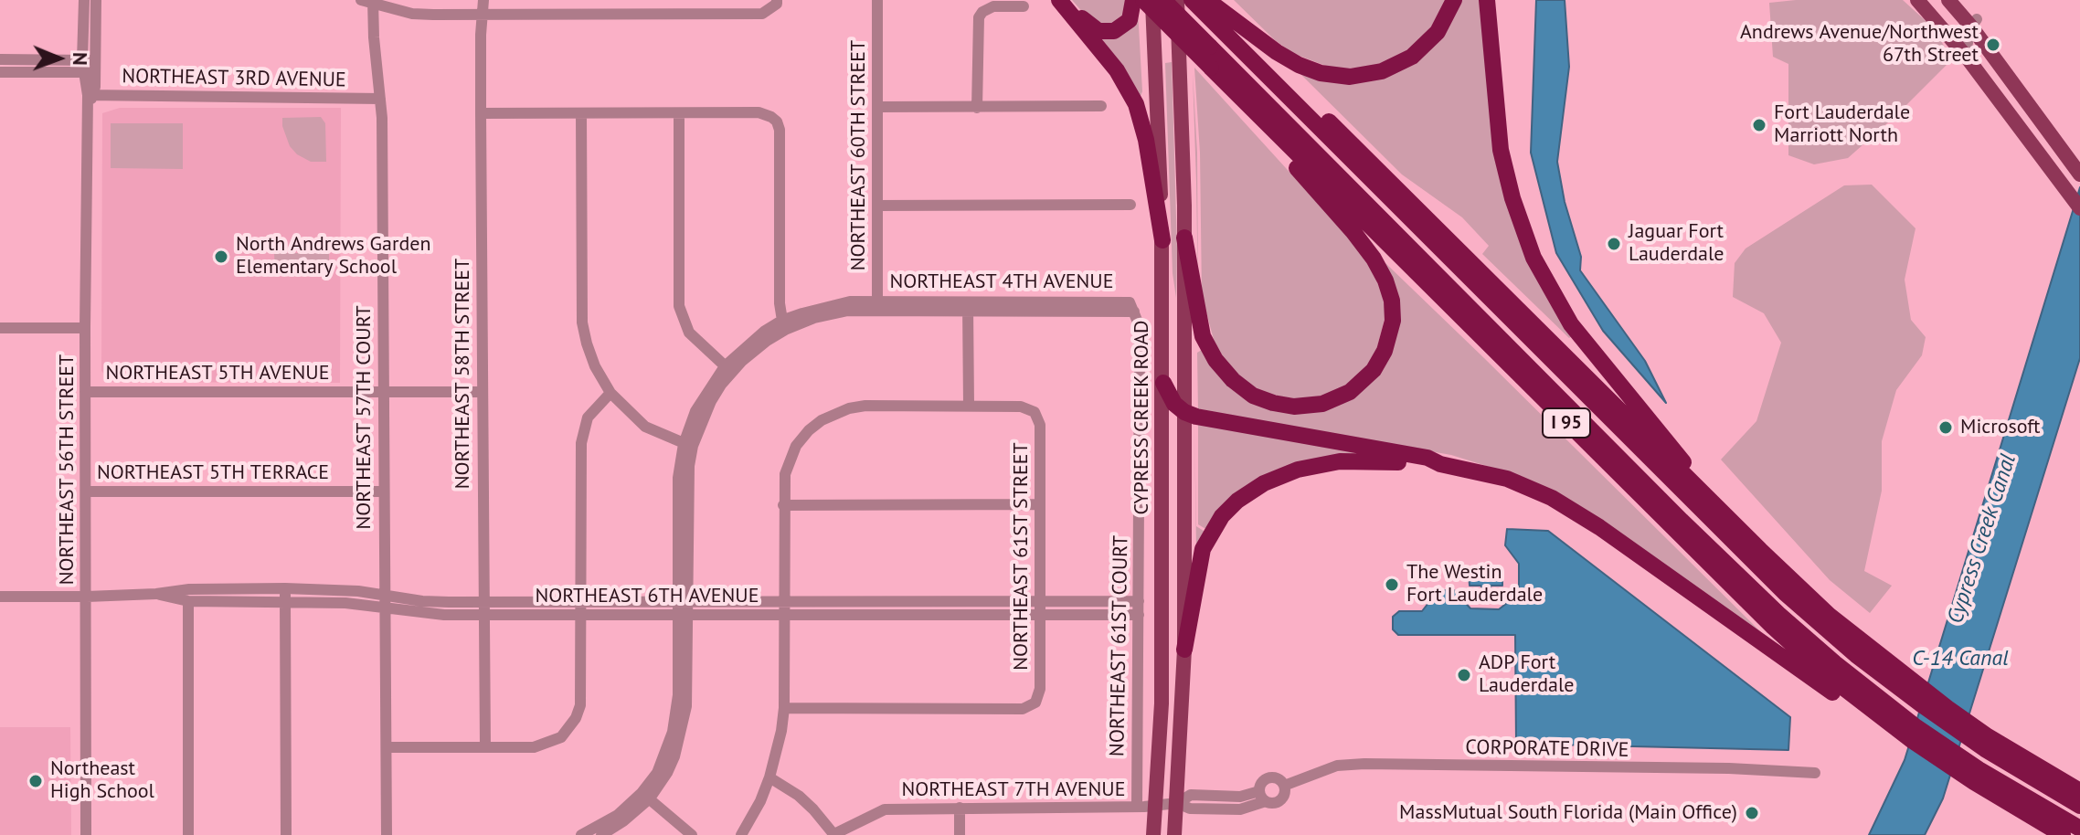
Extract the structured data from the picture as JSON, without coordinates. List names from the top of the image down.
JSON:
{
  "streets": {
    "highway": ["I 95"],
    "main road": ["CYPRESS CREEK ROAD"],
    "street": [
      "NORTHEAST 3RD AVENUE",
      "NORTHEAST 60TH STREET",
      "NORTHEAST 4TH AVENUE",
      "NORTHEAST 5TH AVENUE",
      "NORTHEAST 58TH STREET",
      "NORTHEAST 57TH COURT",
      "NORTHEAST 56TH STREET",
      "NORTHEAST 5TH TERRACE",
      "NORTHEAST 61ST STREET",
      "NORTHEAST 6TH AVENUE",
      "NORTHEAST 61ST COURT",
      "CORPORATE DRIVE",
      "NORTHEAST 7TH AVENUE"
    ]
  },
  "crossings": [
    ["NORTHEAST 3RD AVENUE", "NORTHEAST 57TH COURT"],
    ["NORTHEAST 3RD AVENUE", "NORTHEAST 56TH STREET"],
    ["NORTHEAST 60TH STREET", "NORTHEAST 4TH AVENUE"],
    ["NORTHEAST 4TH AVENUE", "NORTHEAST 6TH AVENUE"],
    ["NORTHEAST 4TH AVENUE", "NORTHEAST 61ST COURT"],
    ["NORTHEAST 5TH AVENUE", "NORTHEAST 58TH STREET"],
    ["NORTHEAST 5TH AVENUE", "NORTHEAST 57TH COURT"],
    ["NORTHEAST 5TH AVENUE", "NORTHEAST 56TH STREET"],
    ["NORTHEAST 58TH STREET", "NORTHEAST 6TH AVENUE"],
    ["NORTHEAST 57TH COURT", "NORTHEAST 5TH TERRACE"],
    ["NORTHEAST 57TH COURT", "NORTHEAST 6TH AVENUE"],
    ["CYPRESS CREEK ROAD", "NORTHEAST 7TH AVENUE"],
    ["NORTHEAST 56TH STREET", "NORTHEAST 5TH TERRACE"],
    ["NORTHEAST 56TH STREET", "NORTHEAST 6TH AVENUE"],
    ["NORTHEAST 61ST STREET", "NORTHEAST 6TH AVENUE"],
    ["NORTHEAST 6TH AVENUE", "NORTHEAST 61ST COURT"],
    ["NORTHEAST 61ST COURT", "NORTHEAST 7TH AVENUE"]
  ],
  "water": ["Cypress Creek Canal", "C-14 Canal"],
  "places": [
    "Andrews Avenue/Northwest 67th Street",
    "Fort Lauderdale Marriott North",
    "Jaguar Fort Lauderdale",
    "North Andrews Garden Elementary School",
    "Microsoft",
    "The Westin Fort Lauderdale",
    "ADP Fort Lauderdale",
    "Northeast High School",
    "MassMutual South Florida (Main Office)"
  ],
  "north": "right"
}
